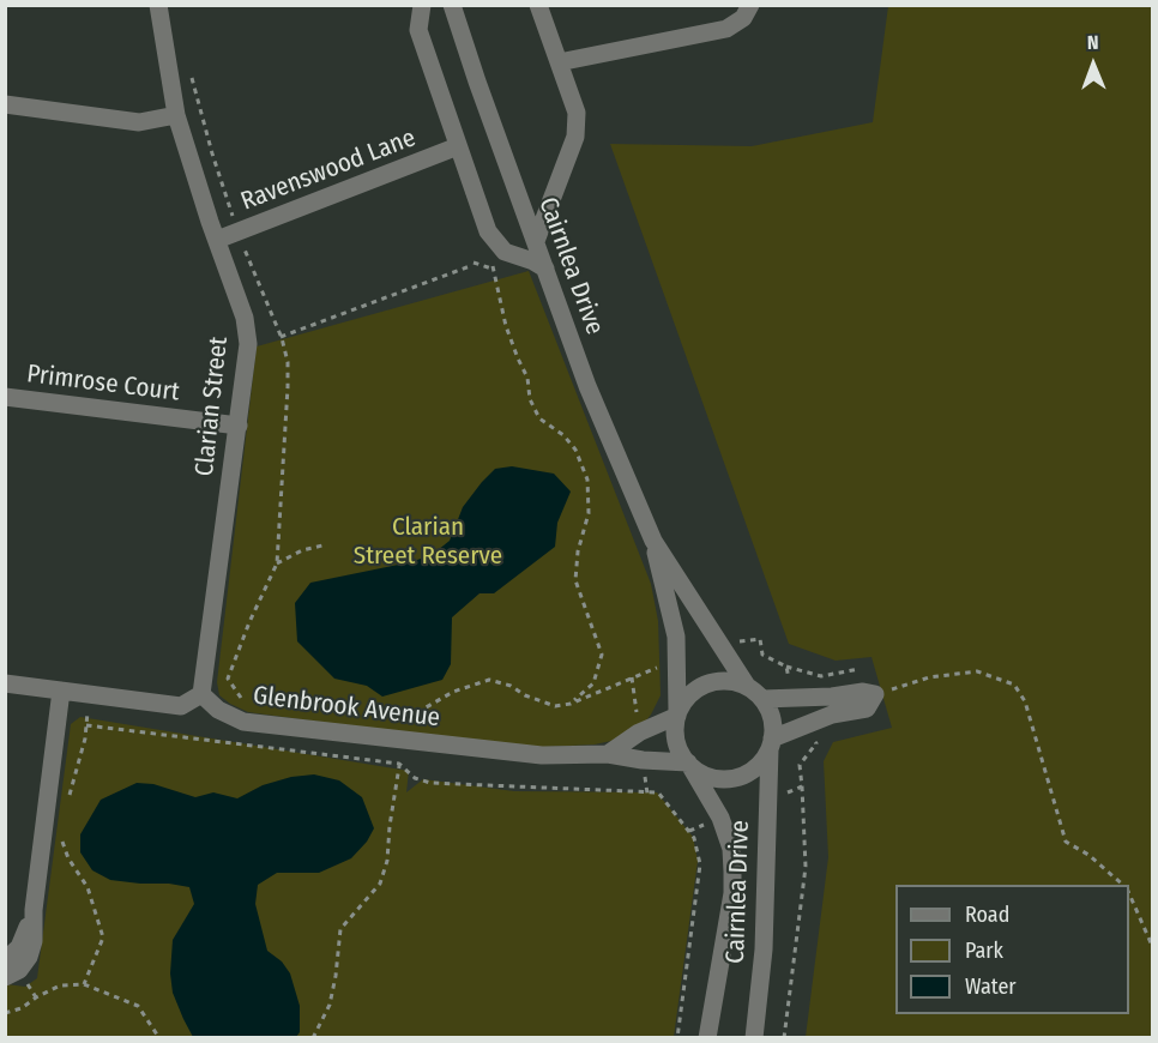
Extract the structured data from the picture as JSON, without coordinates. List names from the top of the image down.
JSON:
{
  "streets": {
    "street": [
      "Ravenswood Lane",
      "Cairnlea Drive",
      "Primrose Court",
      "Clarian Street",
      "Glenbrook Avenue"
    ]
  },
  "crossings": [
    ["Ravenswood Lane", "Clarian Street"],
    ["Cairnlea Drive", "Glenbrook Avenue"],
    ["Primrose Court", "Clarian Street"],
    ["Clarian Street", "Glenbrook Avenue"]
  ],
  "parks": ["Clarian Street Reserve"],
  "legend": ["Road", "Park", "Water"],
  "north": "top"
}
